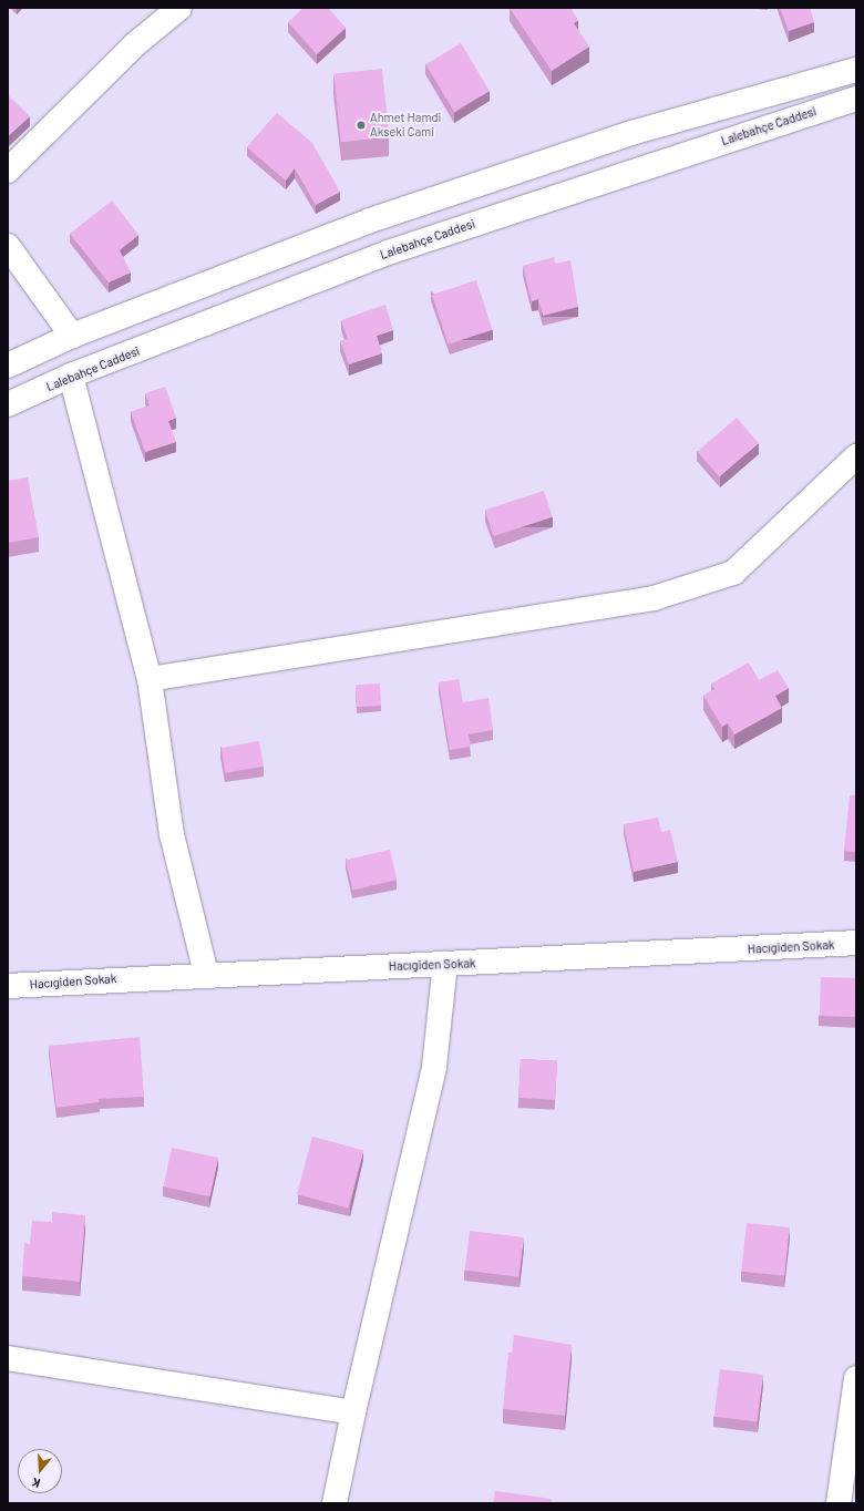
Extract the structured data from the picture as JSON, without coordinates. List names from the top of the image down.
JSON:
{
  "streets": {
    "street": ["Lalebahçe Caddesi", "Hacıgiden Sokak"]
  },
  "places": ["Ahmet Hamdi Akseki Cami"],
  "north": "bottom"
}
